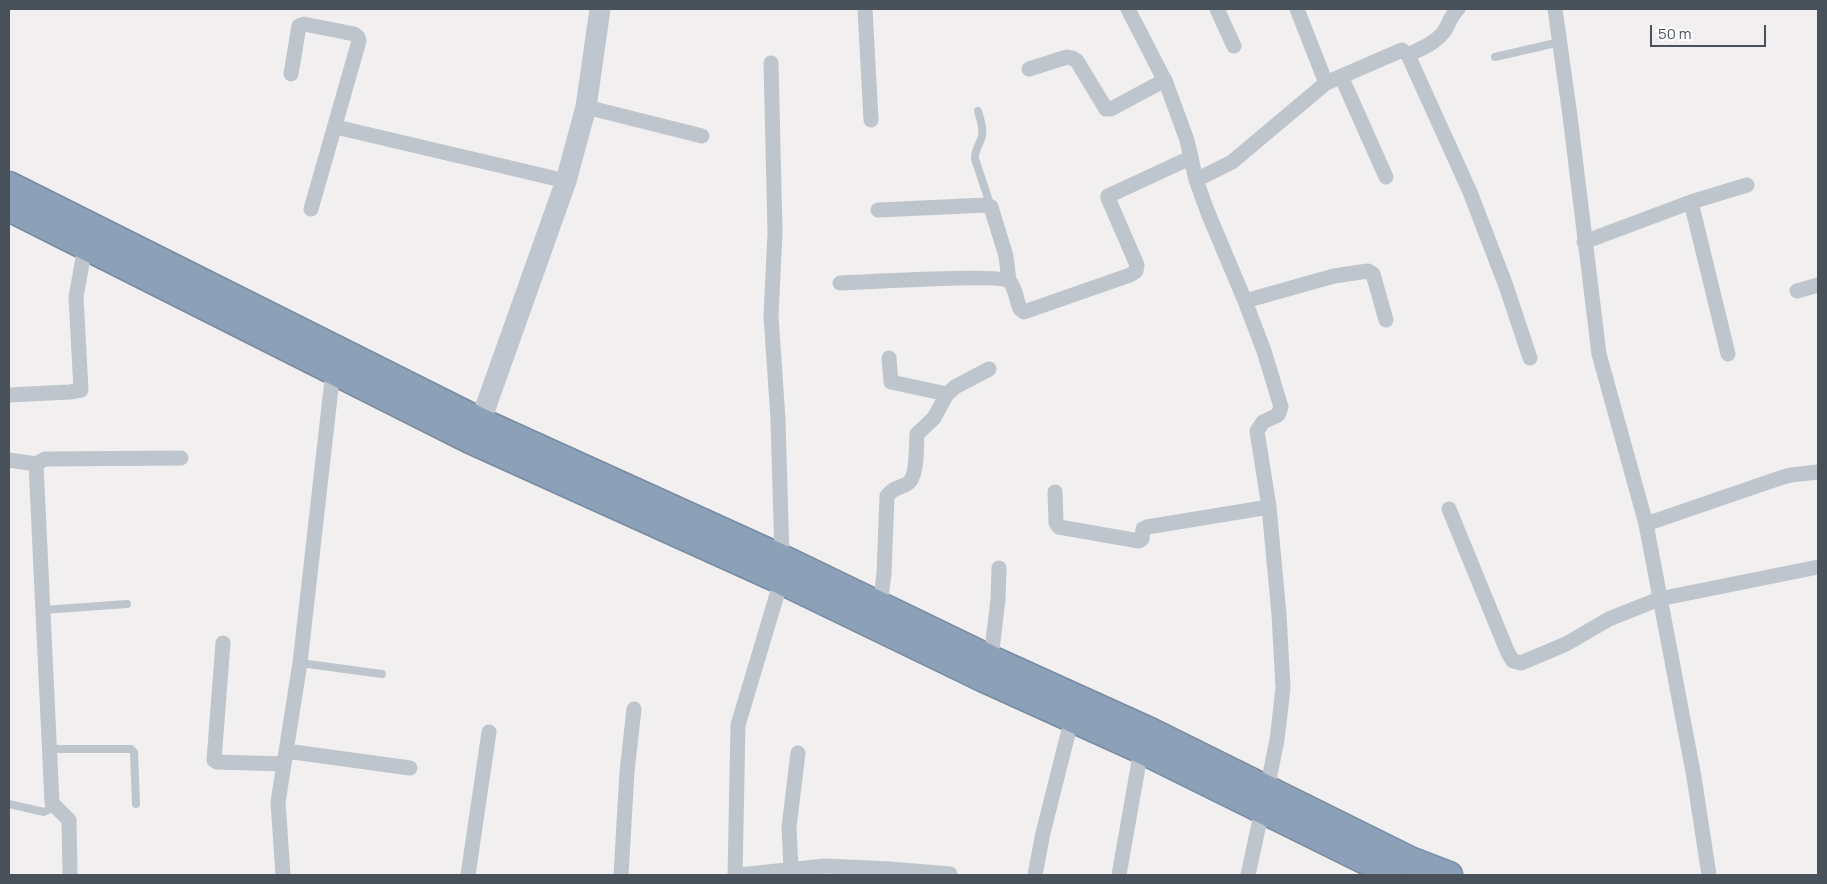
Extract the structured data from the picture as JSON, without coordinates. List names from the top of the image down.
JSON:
{
  "scale_bar": "50 m"
}
